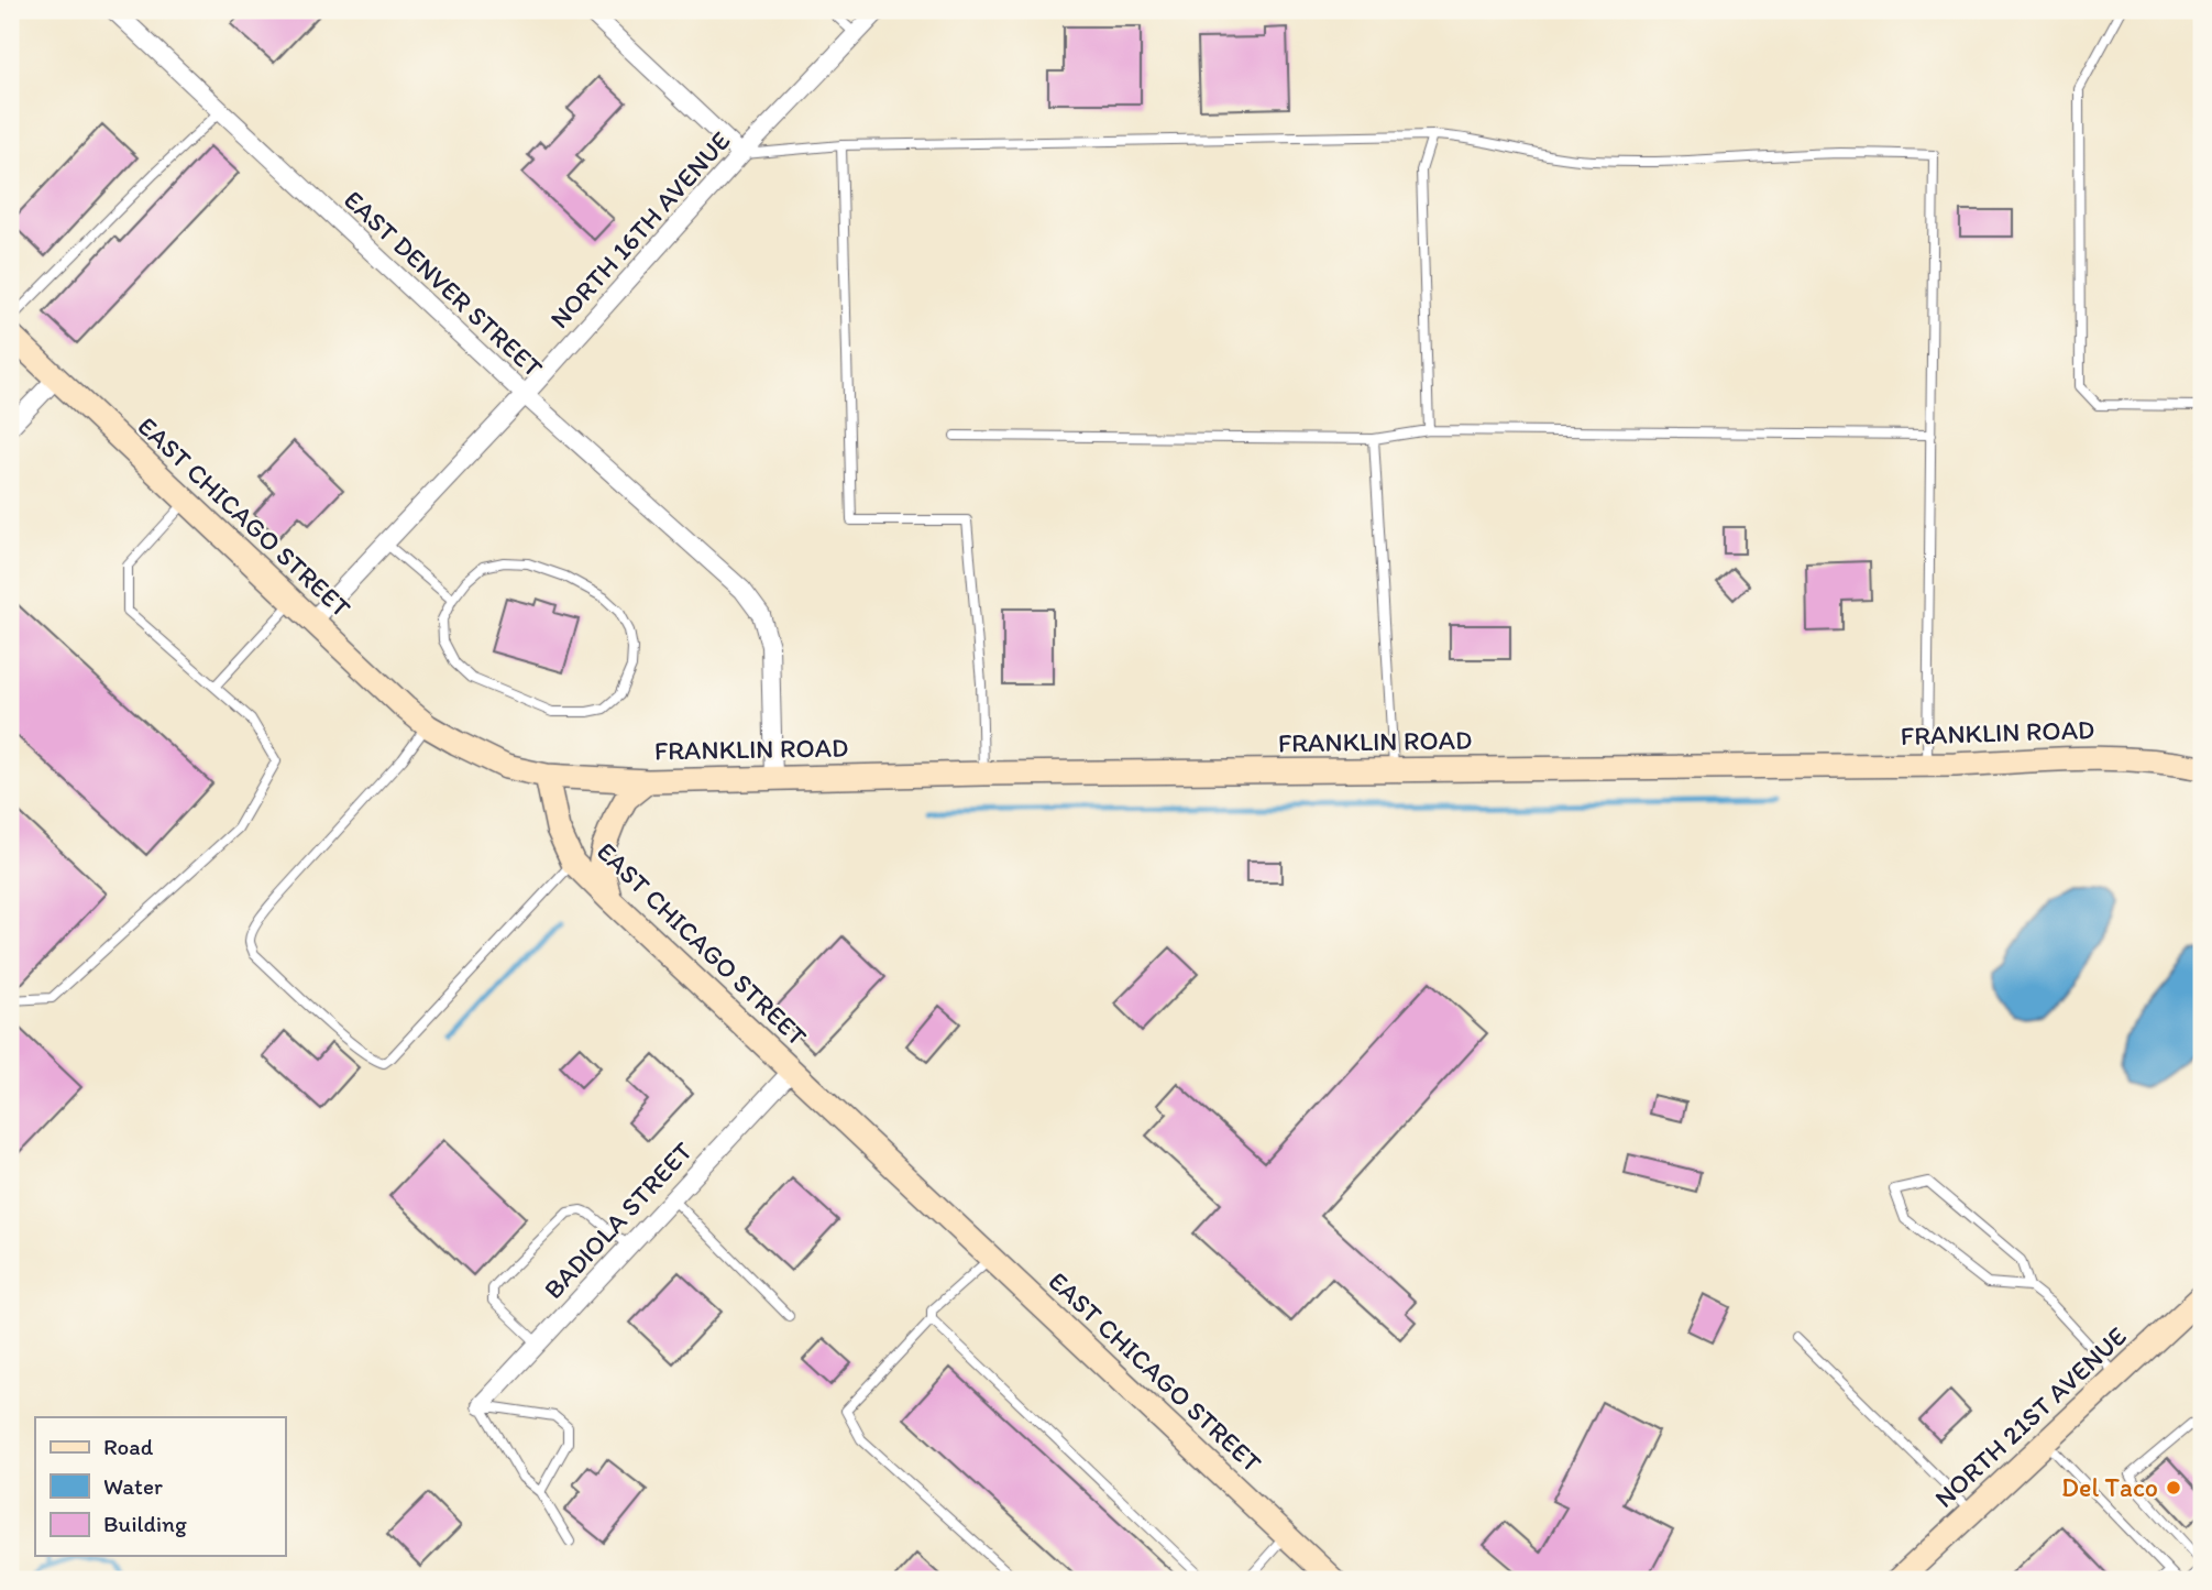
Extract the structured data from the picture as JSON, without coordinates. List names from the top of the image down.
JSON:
{
  "streets": {
    "street": [
      "NORTH 16TH AVENUE",
      "EAST DENVER STREET",
      "EAST CHICAGO STREET",
      "FRANKLIN ROAD",
      "BADIOLA STREET",
      "NORTH 21ST AVENUE"
    ]
  },
  "crossings": [
    ["NORTH 16TH AVENUE", "EAST DENVER STREET"],
    ["NORTH 16TH AVENUE", "EAST CHICAGO STREET"],
    ["EAST DENVER STREET", "FRANKLIN ROAD"],
    ["EAST CHICAGO STREET", "FRANKLIN ROAD"],
    ["EAST CHICAGO STREET", "BADIOLA STREET"]
  ],
  "places": ["Del Taco"],
  "legend": ["Road", "Water", "Building"]
}
